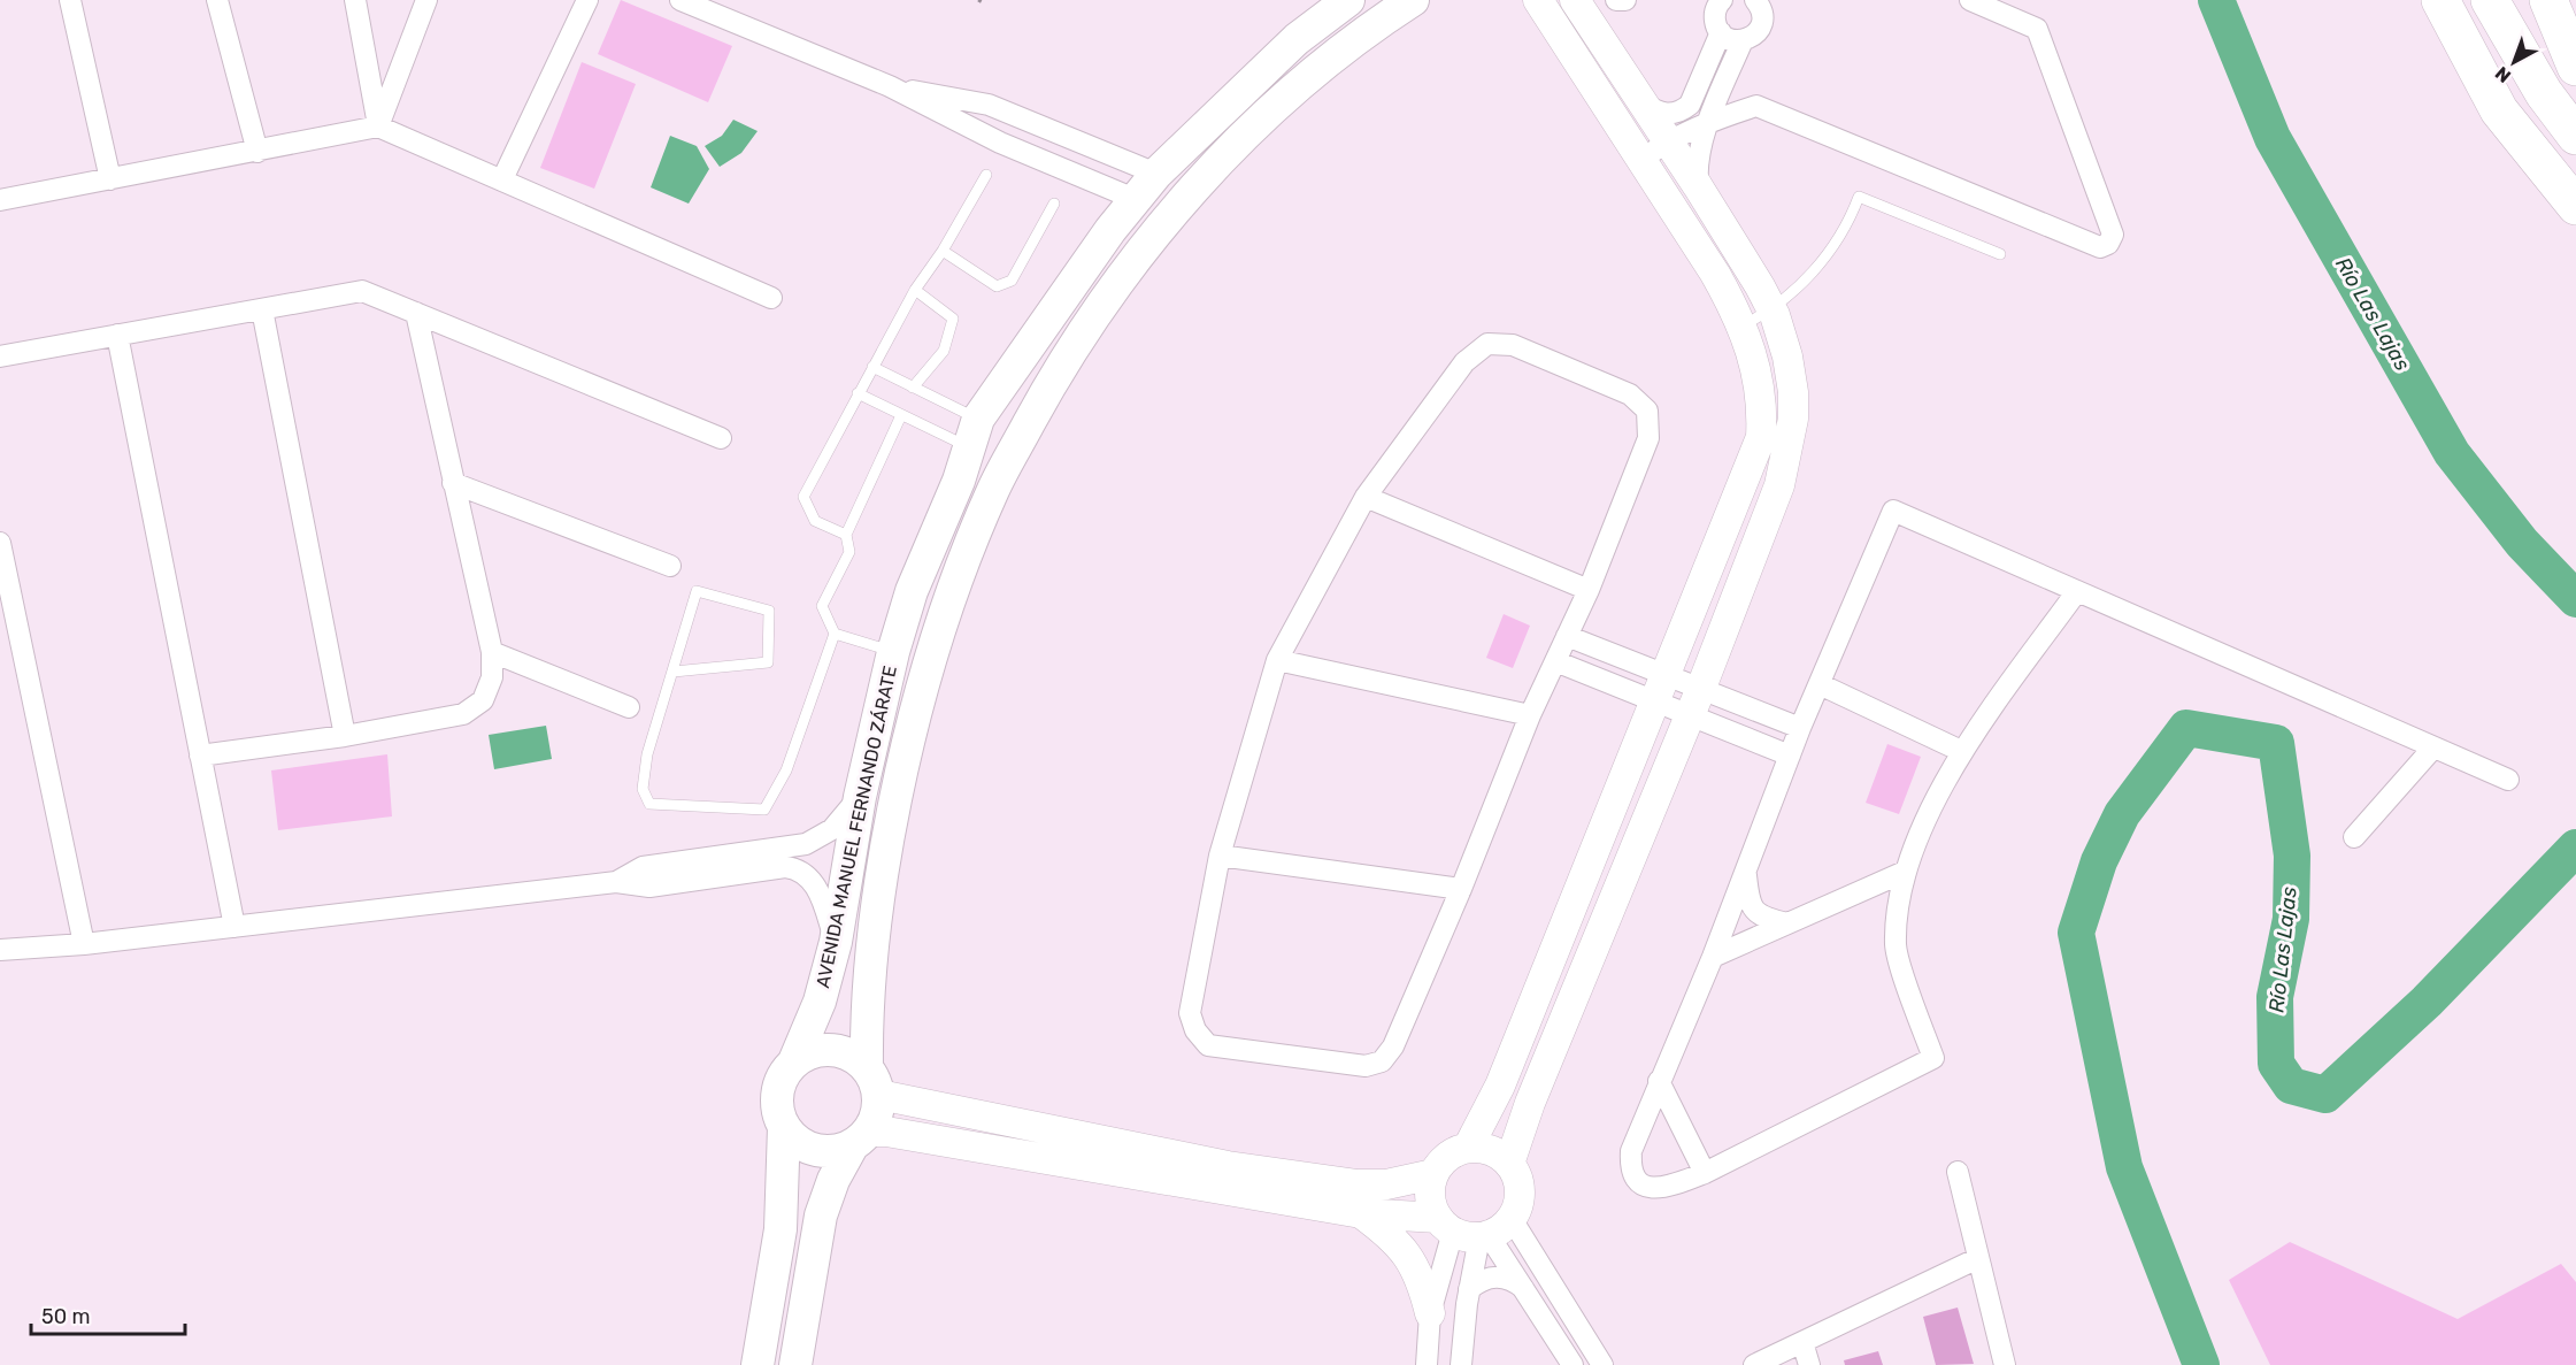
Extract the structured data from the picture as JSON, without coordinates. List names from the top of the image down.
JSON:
{
  "streets": {
    "main road": ["AVENIDA MANUEL FERNANDO ZÁRATE"]
  },
  "water": ["Río Las Lajas"],
  "scale_bar": "50 m",
  "north": "bottom left"
}
